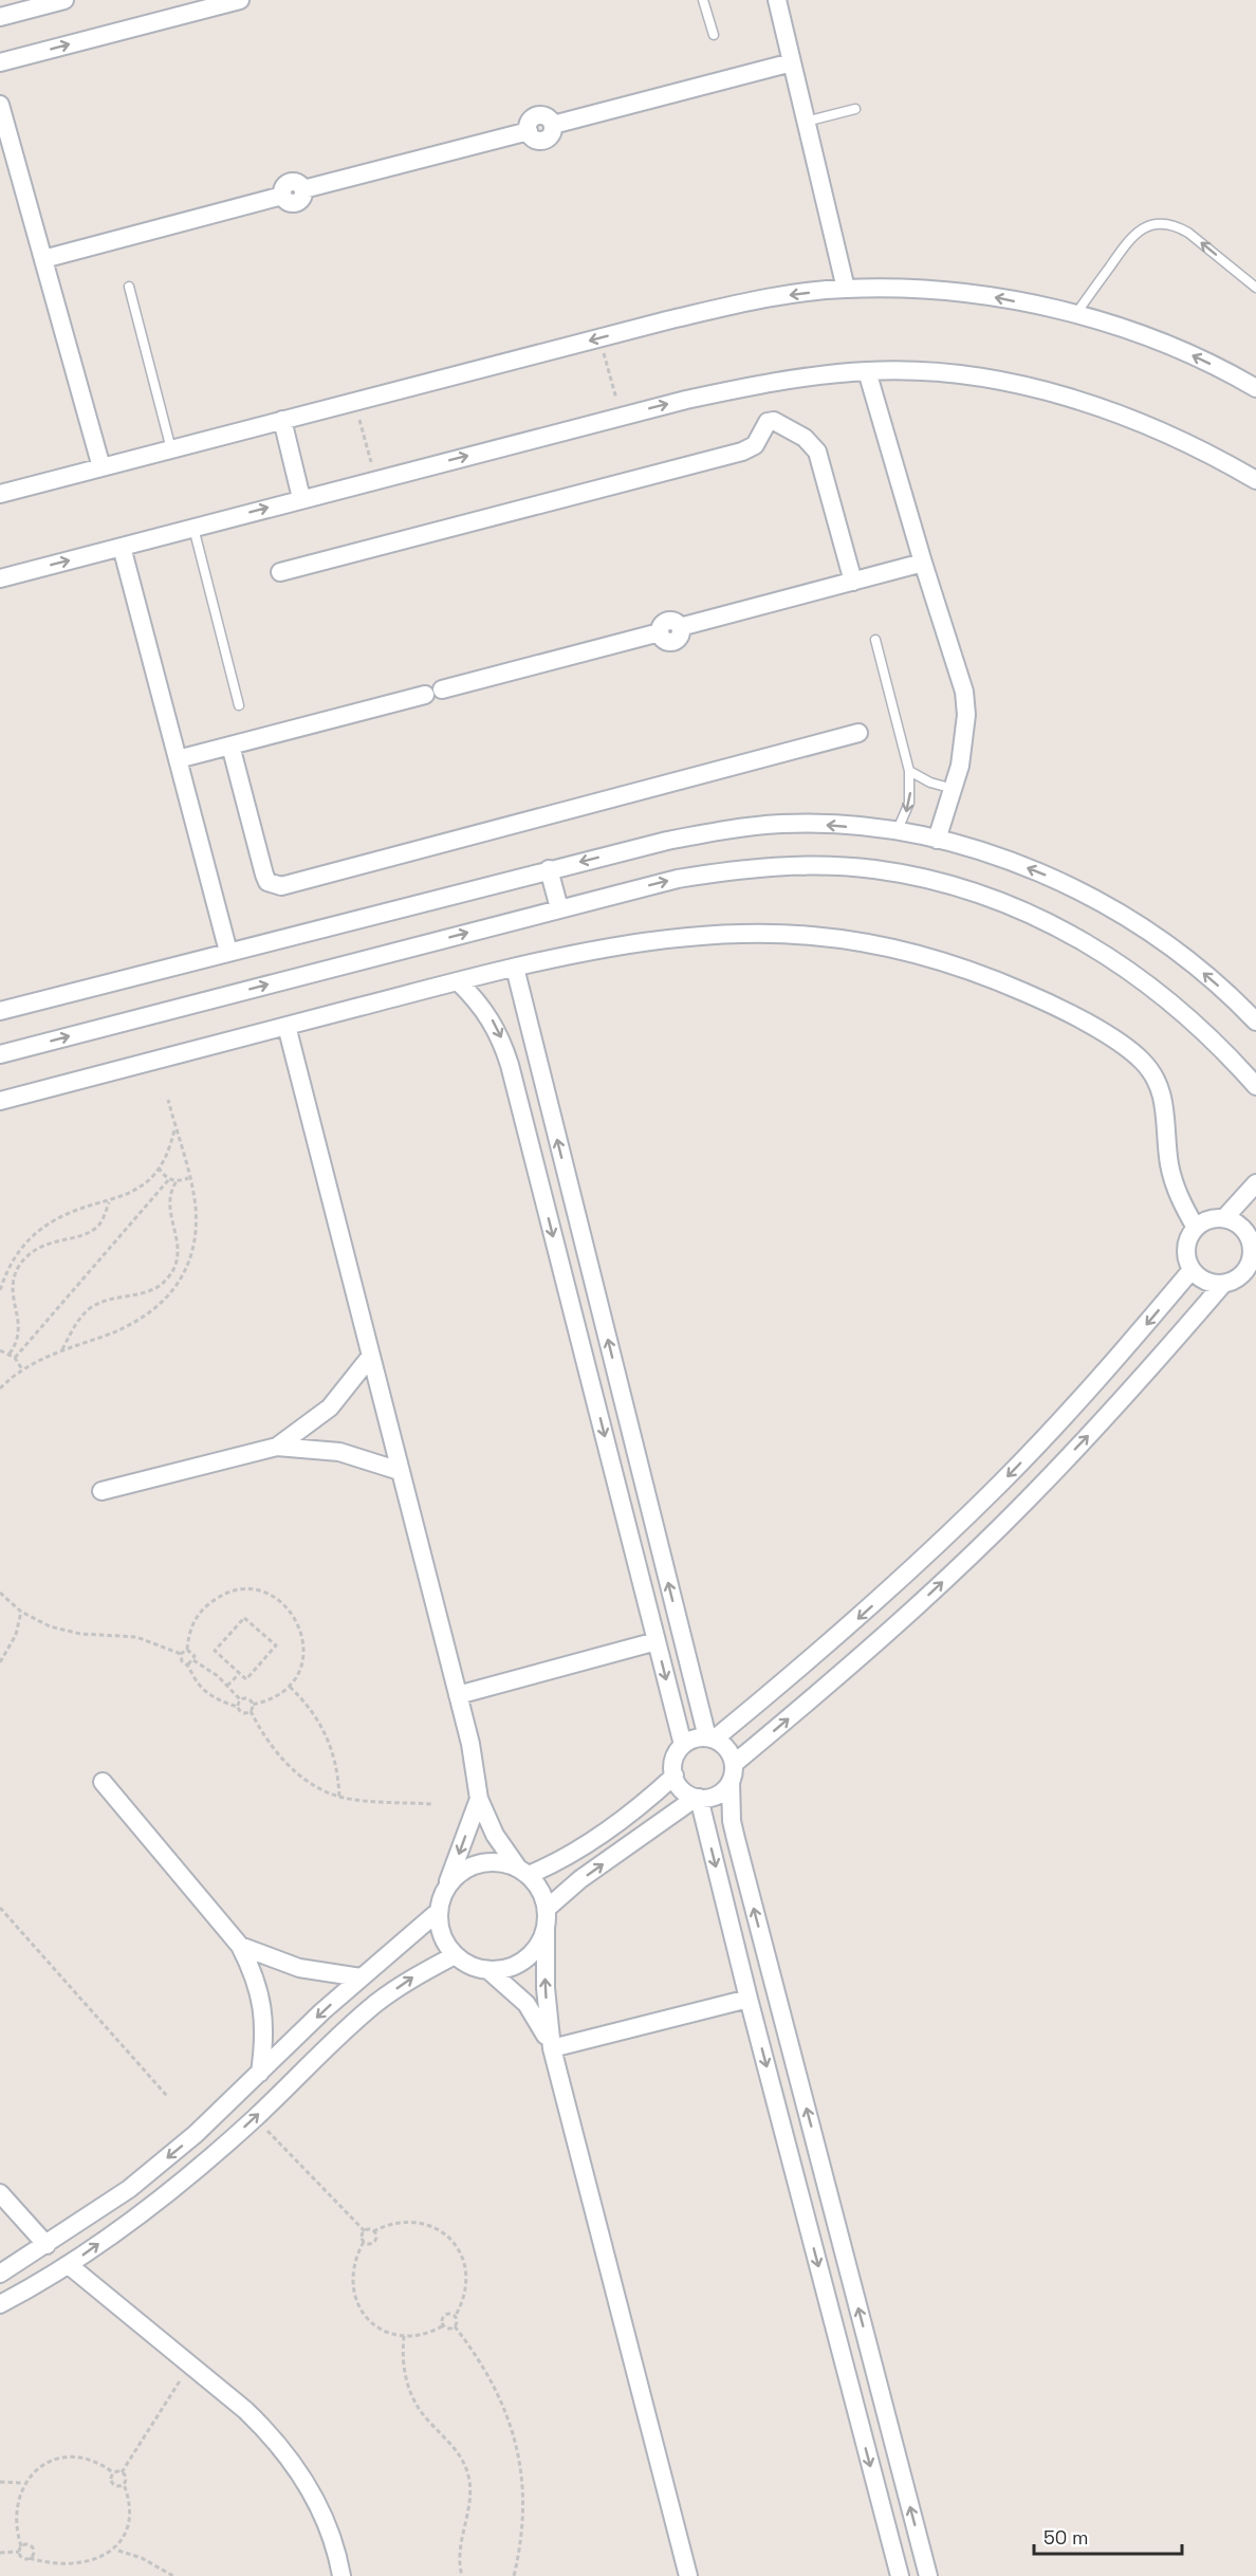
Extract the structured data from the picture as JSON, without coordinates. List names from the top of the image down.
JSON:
{
  "scale_bar": "50 m"
}
